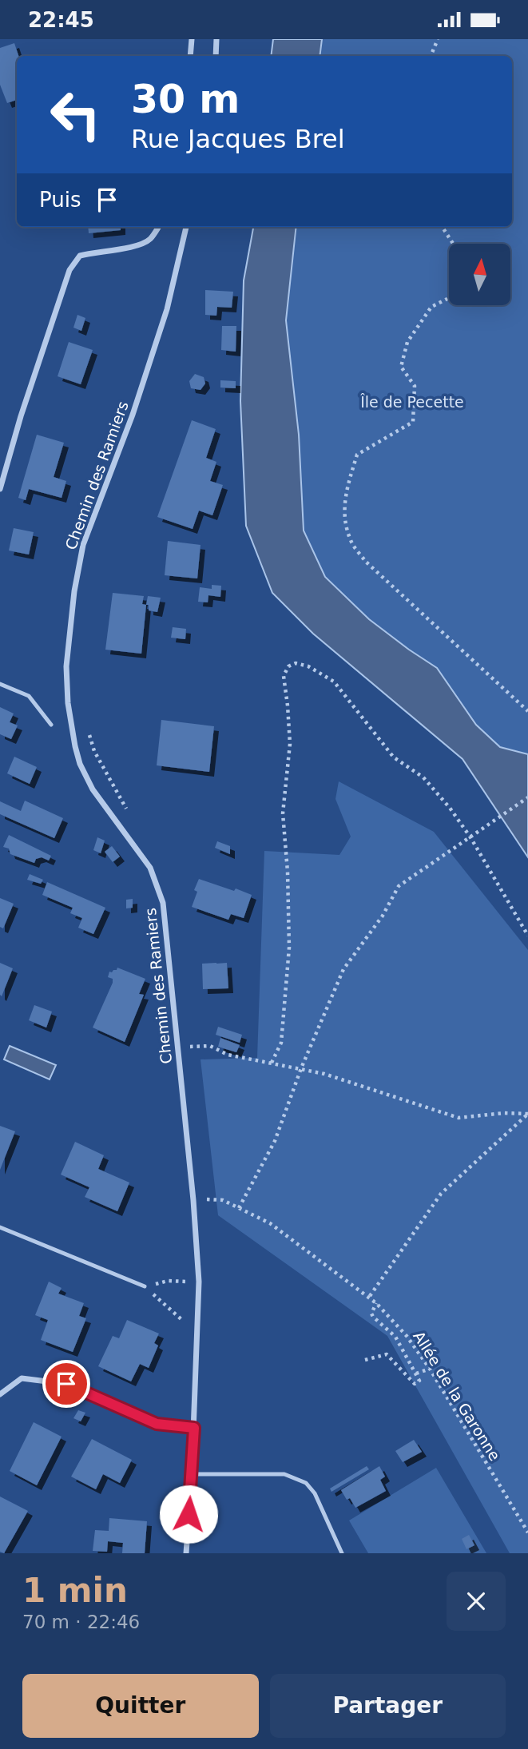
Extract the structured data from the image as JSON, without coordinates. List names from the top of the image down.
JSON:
{
  "streets": {
    "street": ["Chemin des Ramiers"],
    "path": ["Allée de la Garonne"]
  },
  "parks": ["Île de Pecette"],
  "north": "top",
  "page": {
    "status": "22:45",
    "turn": ["30 m", "Rue Jacques Brel"],
    "then": "Puis",
    "heading": ["1 min", "70 m · 22:46"],
    "buttons": ["Quitter", "Partager"]
  }
}
